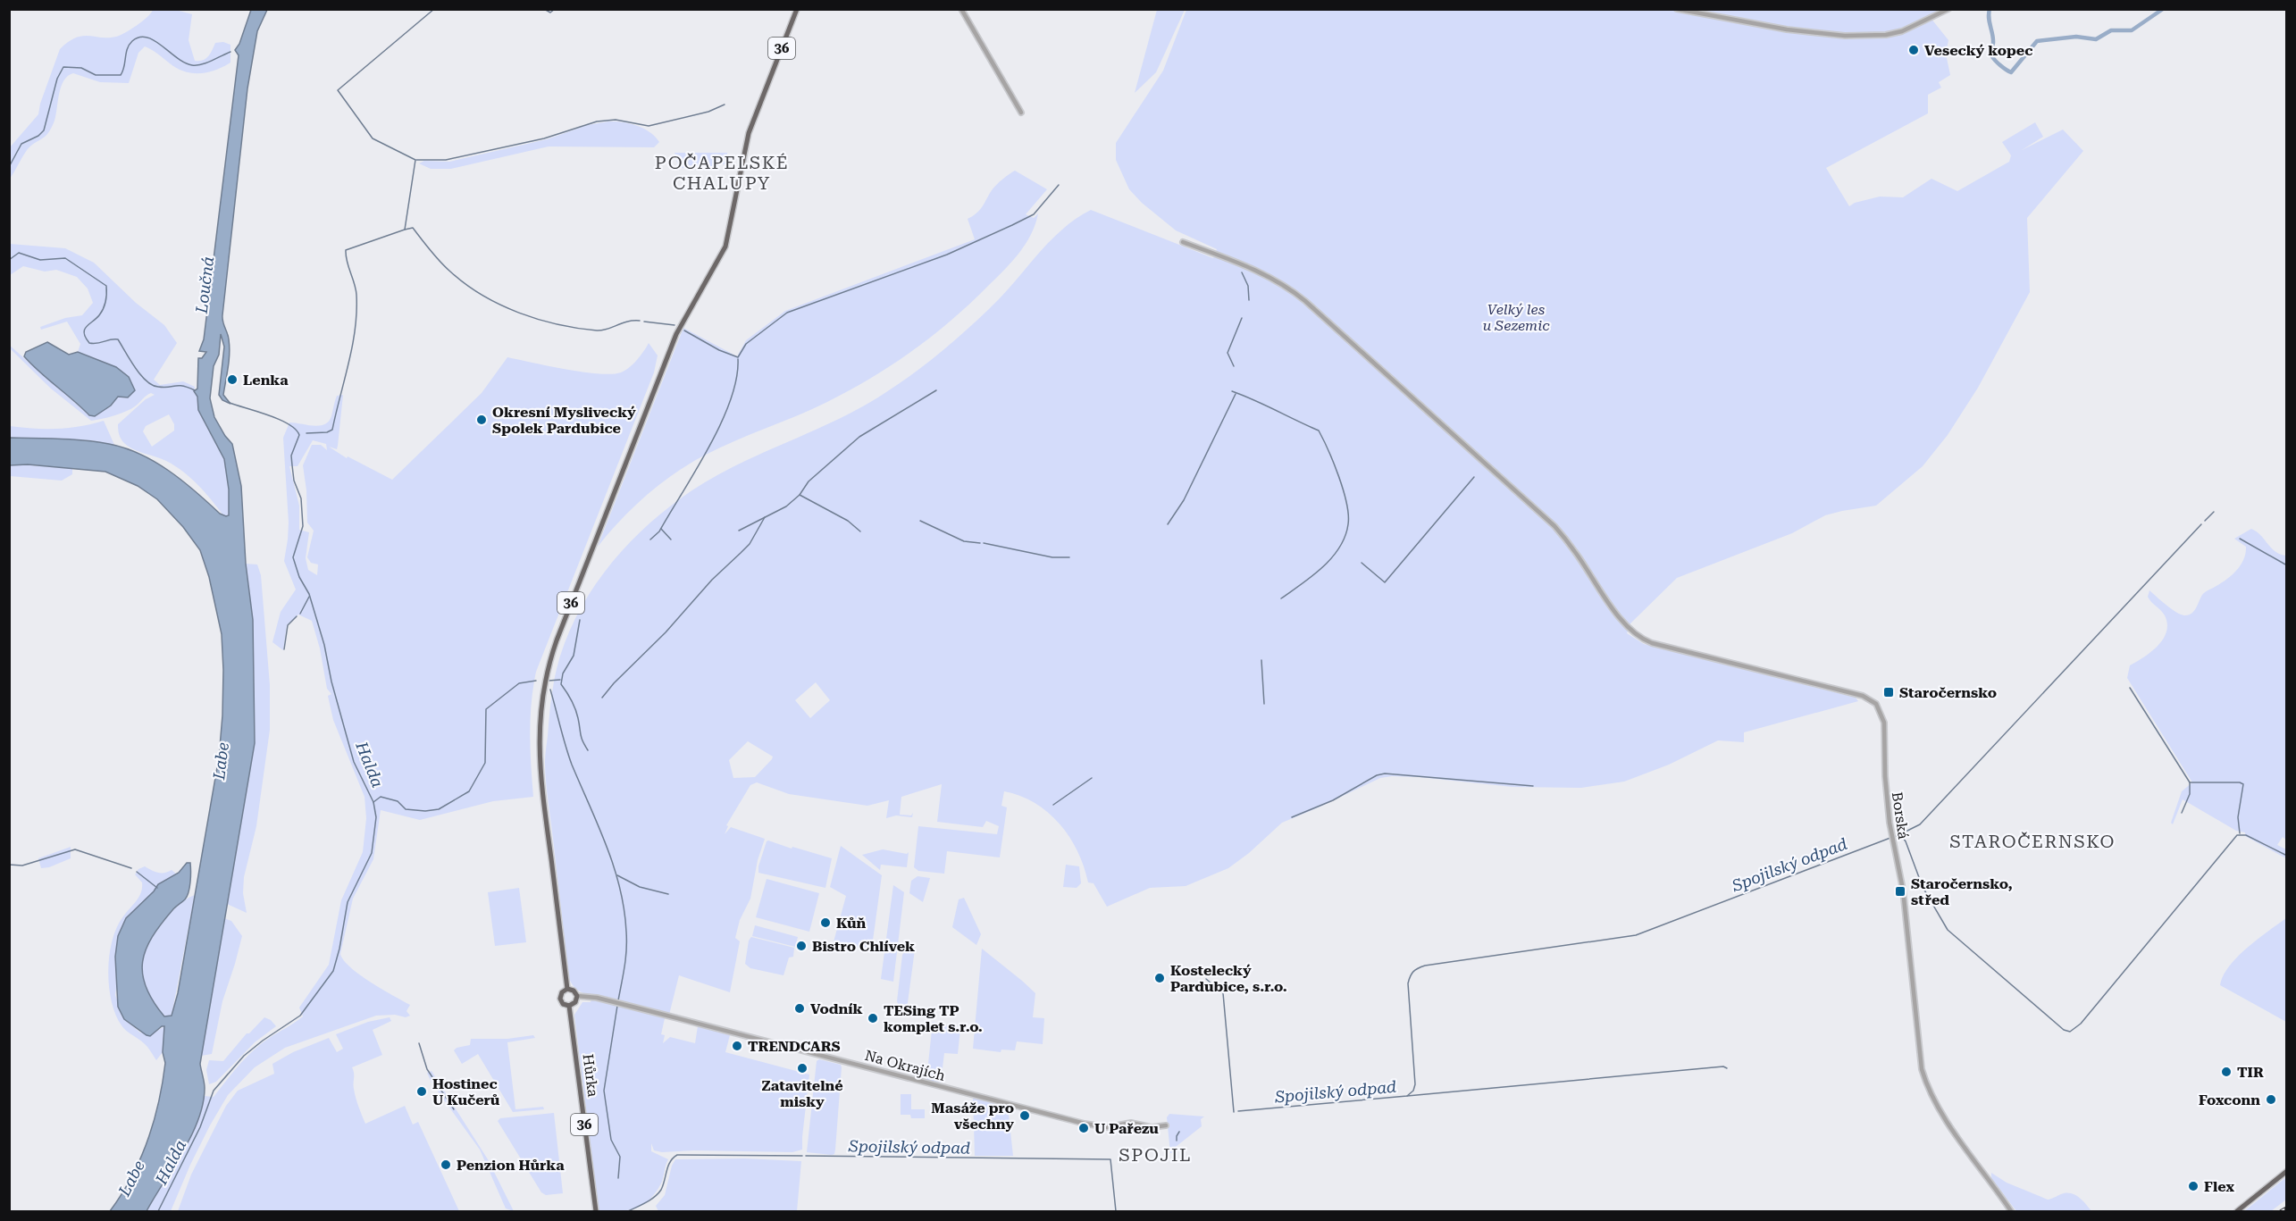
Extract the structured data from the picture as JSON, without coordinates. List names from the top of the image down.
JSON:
{
  "streets": {
    "main road": ["36", "Hůrka"],
    "street": ["Borská", "Na Okrajích"]
  },
  "crossings": [
    ["36", "Na Okrajích"],
    ["36", "Hůrka"],
    ["Na Okrajích", "Hůrka"]
  ],
  "districts": ["POČAPELSKÉ CHALUPY", "STAROČERNSKO", "SPOJIL"],
  "water": [
    "Loučná",
    "Labe",
    "Halda",
    "Spojilský odpad"
  ],
  "parks": ["Velký les u Sezemic"],
  "places": {
    "other": [
      "Vesecký kopec",
      "Lenka",
      "Okresní Myslivecký Spolek Pardubice",
      "Kůň",
      "Bistro Chlívek",
      "Kostelecký Pardubice, s.r.o.",
      "Vodník",
      "TESing TP komplet s.r.o.",
      "TRENDCARS",
      "Zatavitelné misky",
      "TIR",
      "Hostinec U Kučerů",
      "Foxconn",
      "Masáže pro všechny",
      "U Pařezu",
      "Penzion Hůrka",
      "Flex"
    ],
    "transit": ["Staročernsko", "Staročernsko, střed"]
  }
}
